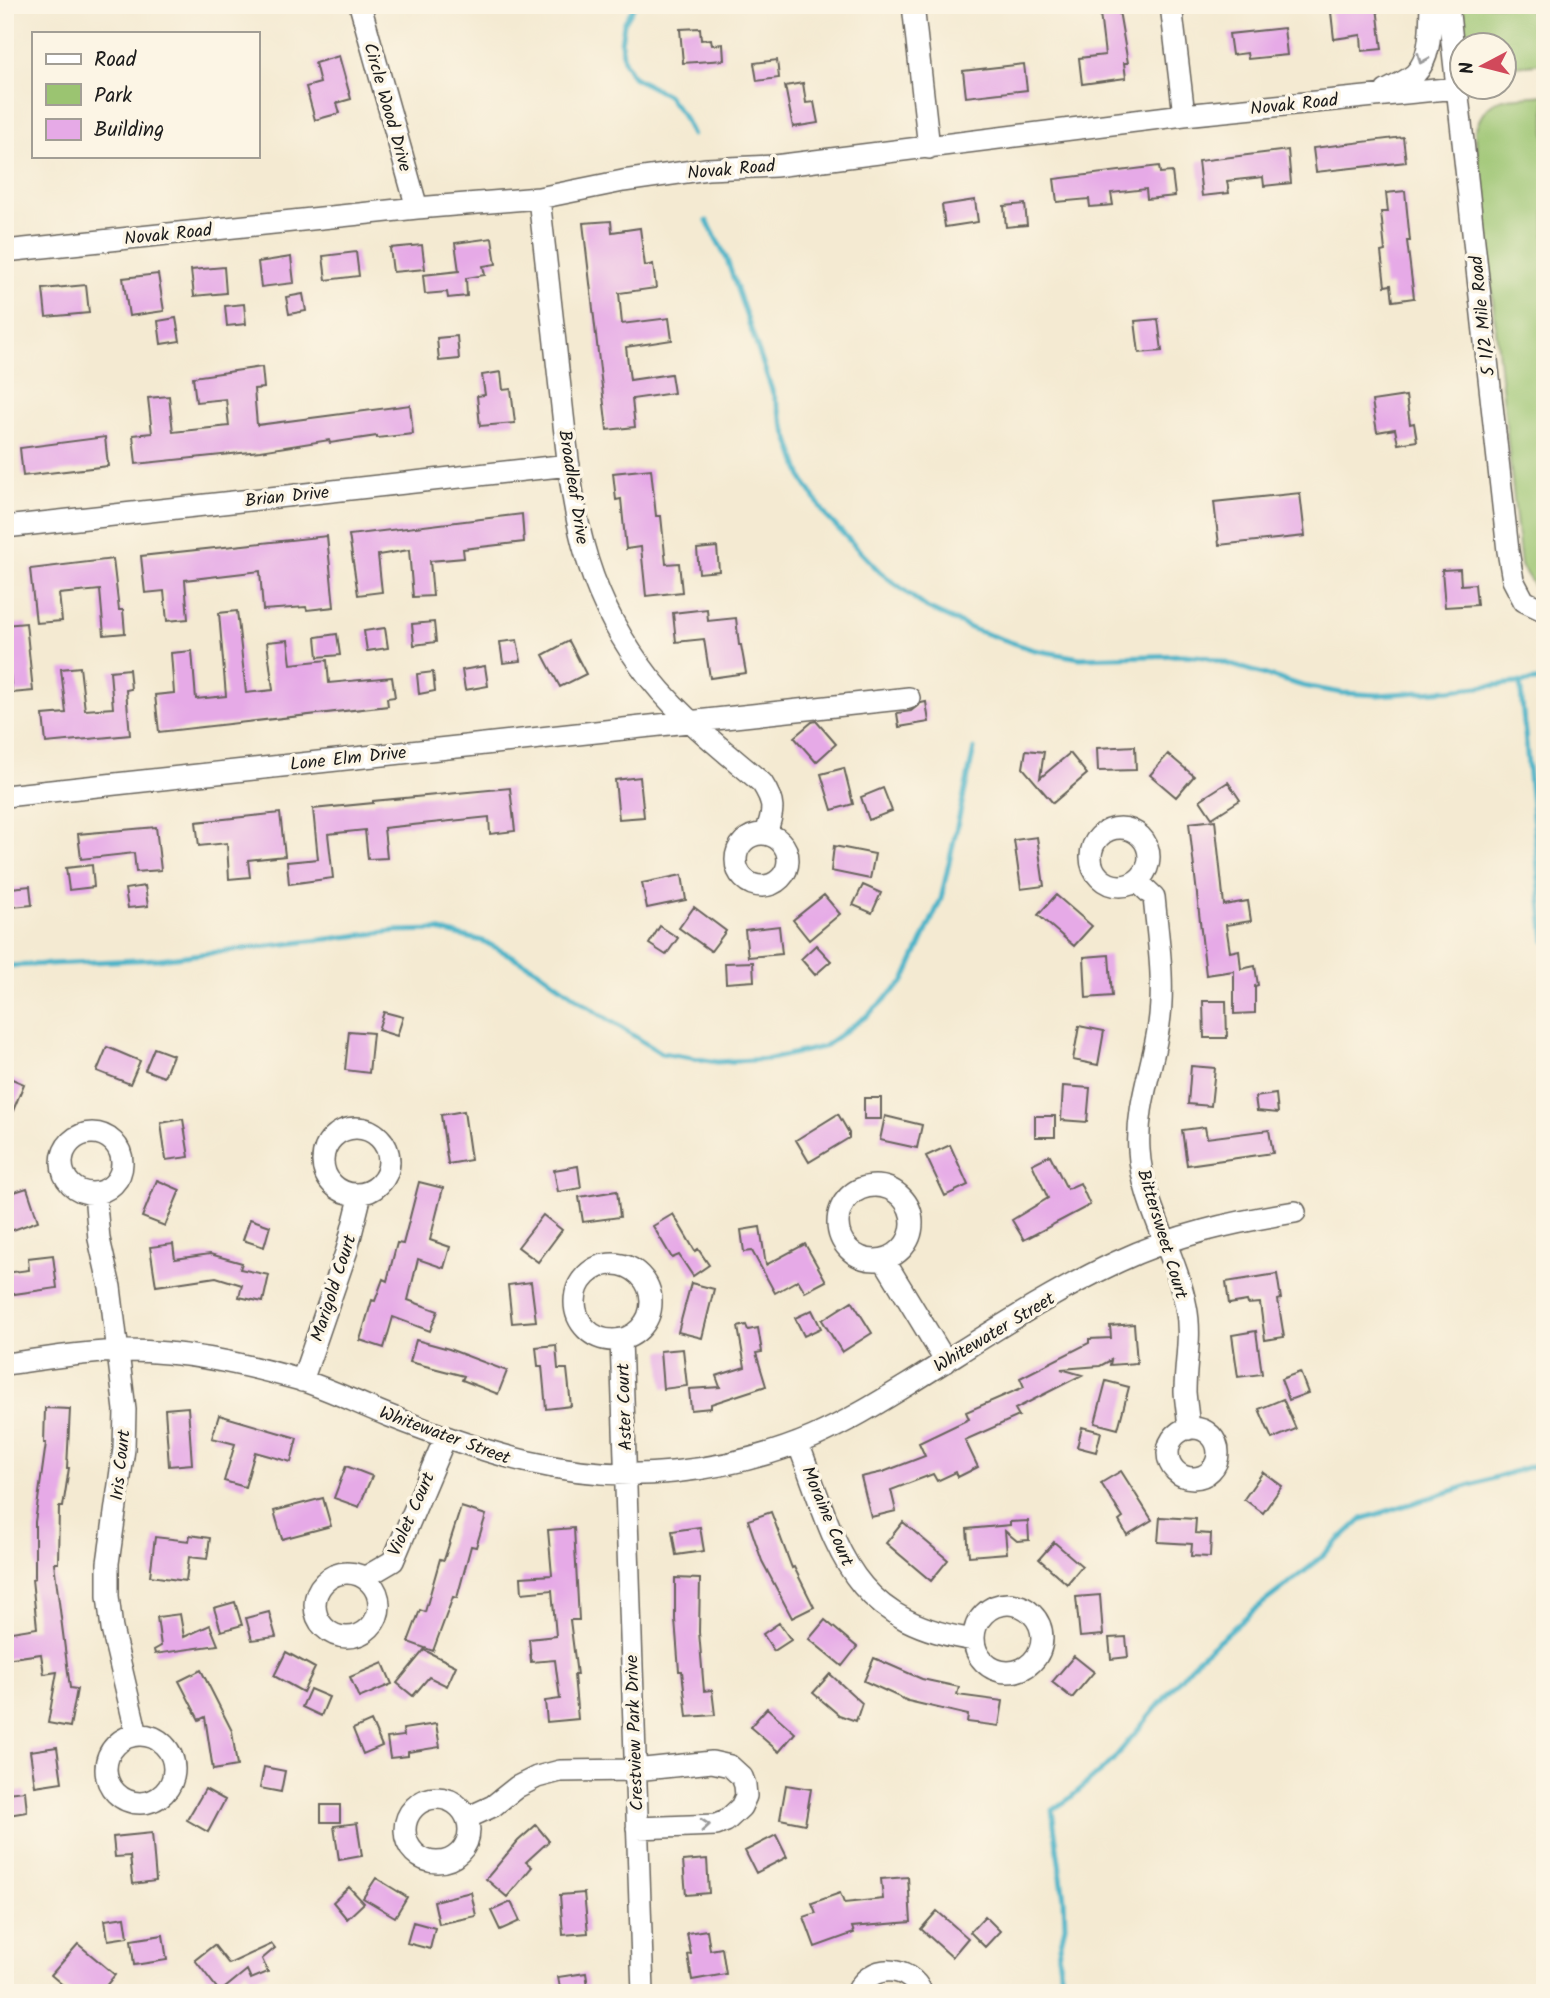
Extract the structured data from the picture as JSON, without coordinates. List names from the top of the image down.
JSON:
{
  "streets": {
    "street": [
      "Novak Road",
      "Circle Wood Drive",
      "5 1/2 Mile Road",
      "Broadleaf Drive",
      "Brian Drive",
      "Lone Elm Drive",
      "Bittersweet Court",
      "Marigold Court",
      "Whitewater Street",
      "Aster Court",
      "Iris Court",
      "Violet Court",
      "Moraine Court",
      "Crestview Park Drive"
    ]
  },
  "crossings": [
    ["Novak Road", "Circle Wood Drive"],
    ["Novak Road", "Broadleaf Drive"],
    ["Broadleaf Drive", "Brian Drive"],
    ["Broadleaf Drive", "Lone Elm Drive"],
    ["Bittersweet Court", "Whitewater Street"],
    ["Marigold Court", "Whitewater Street"],
    ["Whitewater Street", "Aster Court"],
    ["Whitewater Street", "Iris Court"],
    ["Whitewater Street", "Violet Court"],
    ["Whitewater Street", "Moraine Court"],
    ["Whitewater Street", "Crestview Park Drive"],
    ["Aster Court", "Crestview Park Drive"]
  ],
  "legend": ["Road", "Park", "Building"],
  "north": "left"
}
